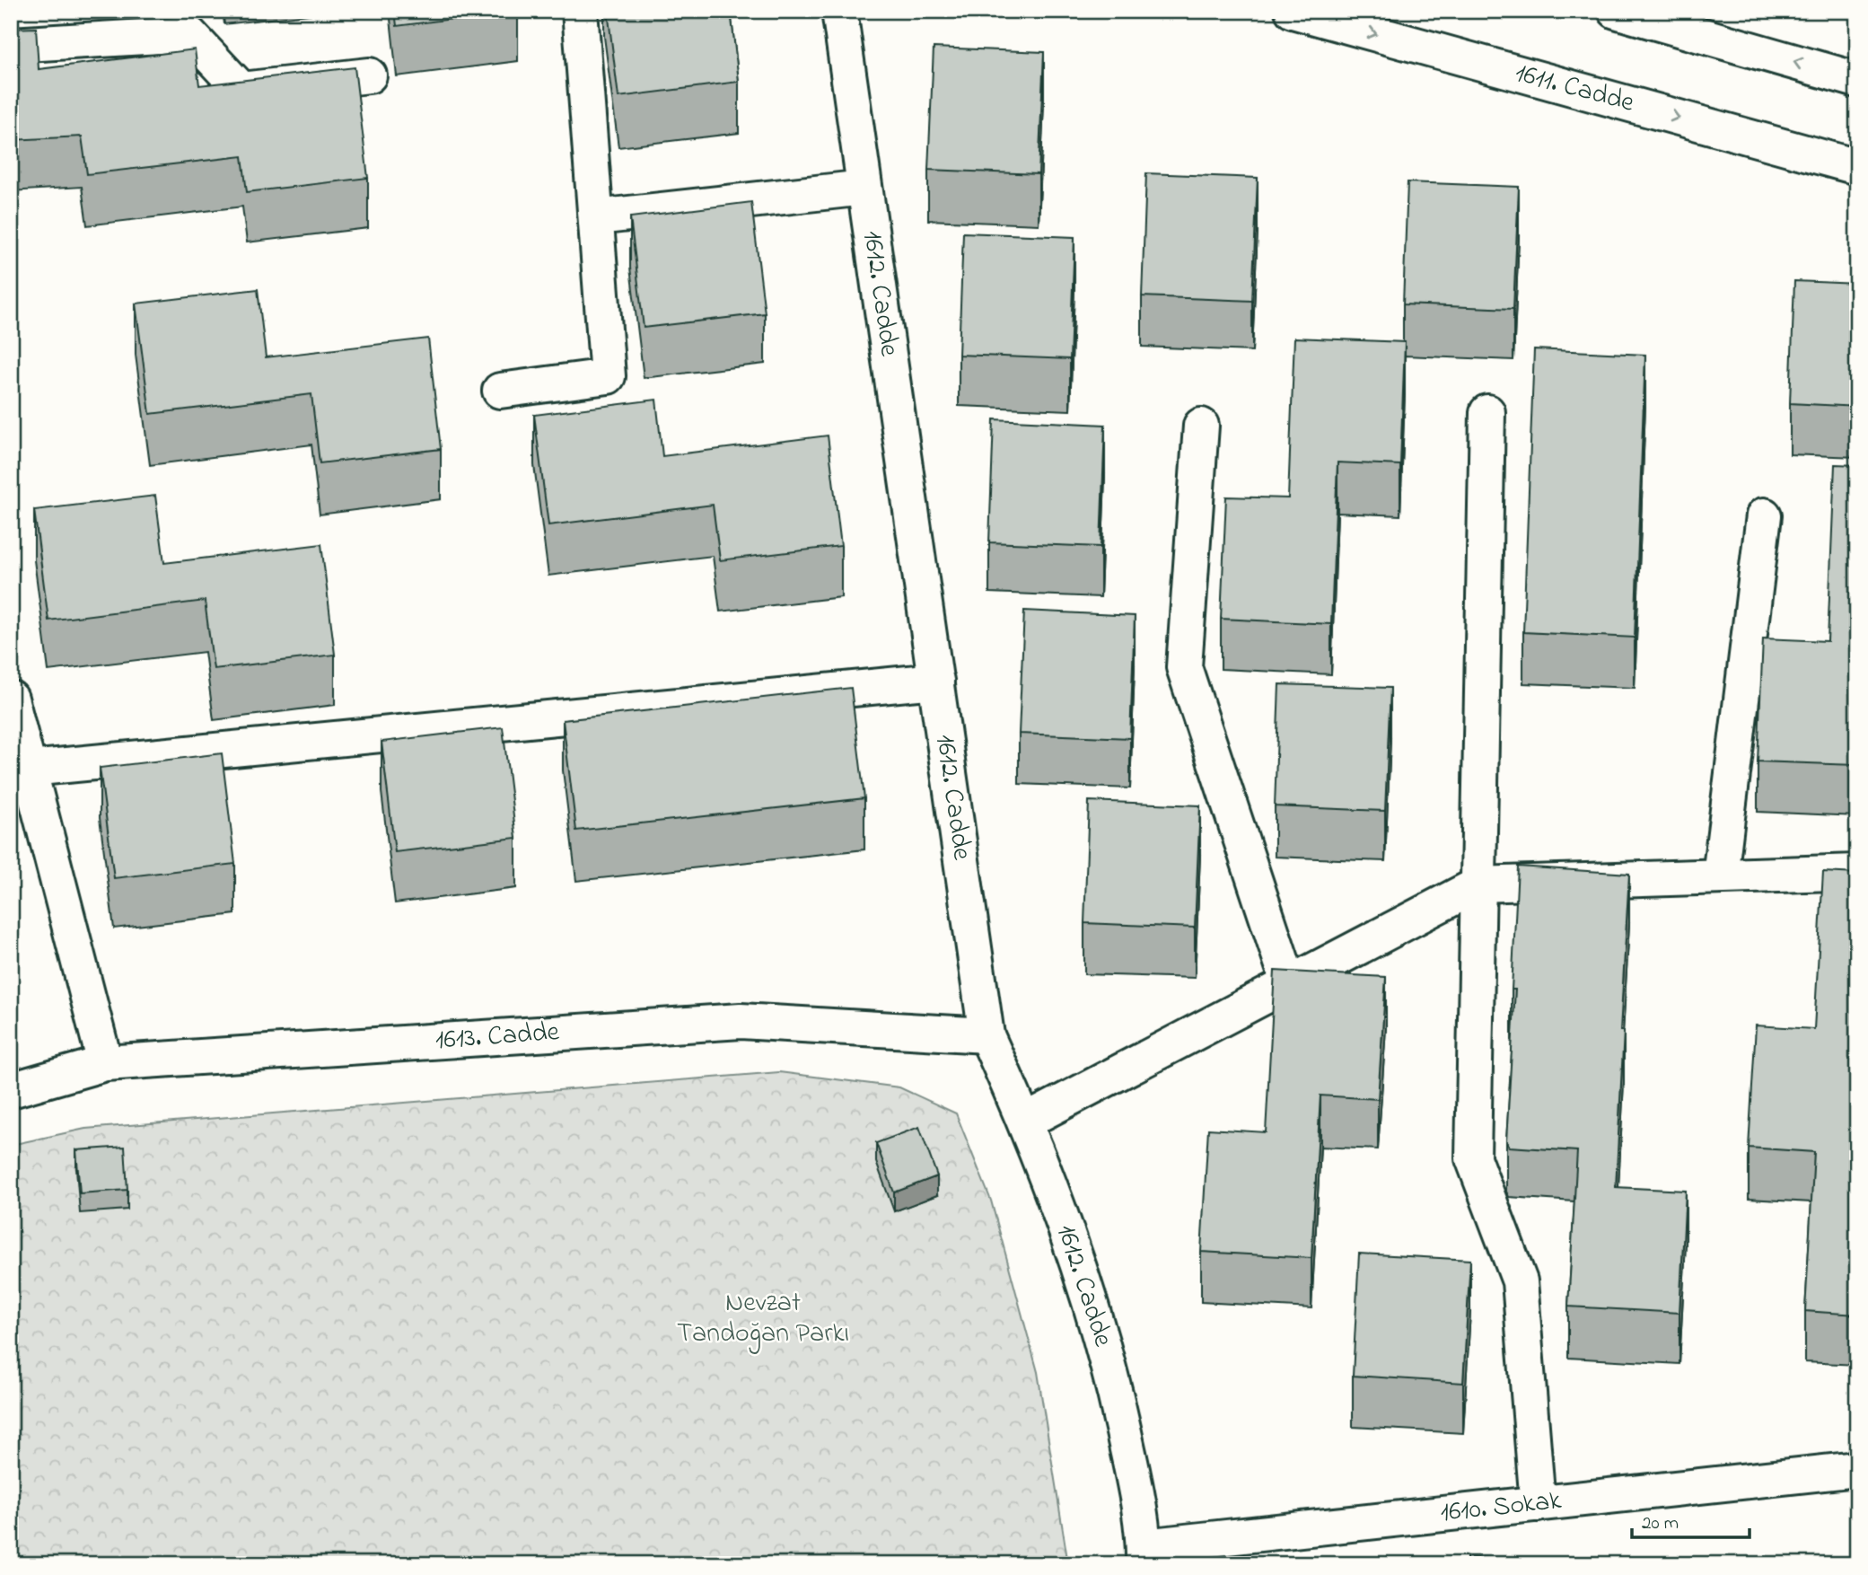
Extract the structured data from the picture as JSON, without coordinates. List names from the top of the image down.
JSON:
{
  "streets": {
    "street": [
      "1611. Cadde",
      "1612. Cadde",
      "1613. Cadde",
      "1610. Sokak"
    ]
  },
  "crossings": [
    ["1612. Cadde", "1613. Cadde"],
    ["1612. Cadde", "1610. Sokak"]
  ],
  "parks": ["Nevzat Tandoğan Parkı"],
  "scale_bar": "20 m"
}
